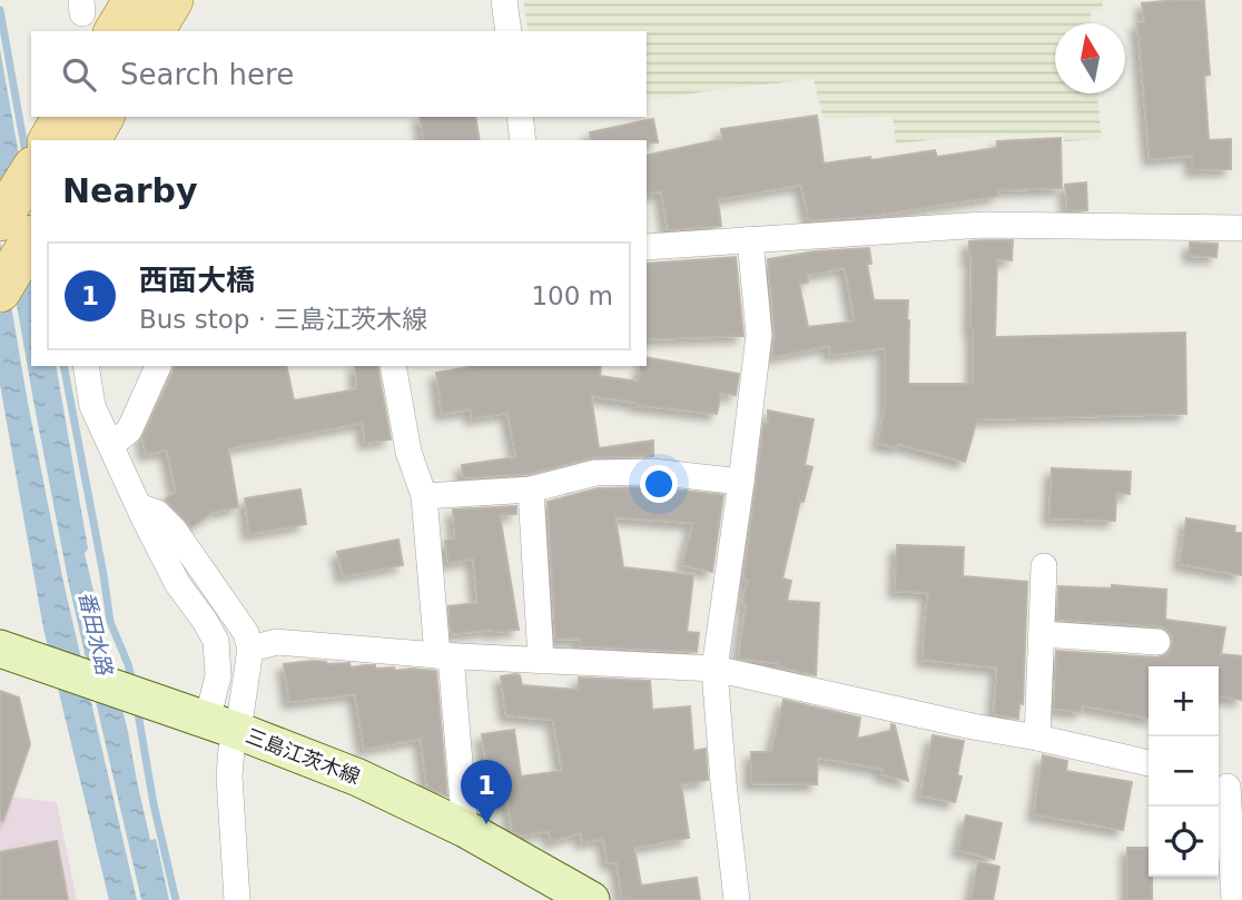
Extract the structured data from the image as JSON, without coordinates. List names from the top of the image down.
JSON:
{
  "streets": {
    "main road": ["三島江茨木線"]
  },
  "water": ["番田水路"],
  "north": "top",
  "page": {
    "search": "Search here",
    "heading": "Nearby",
    "list": [
      {
        "mark": "1",
        "name": "西面大橋",
        "note": "Bus stop · 三島江茨木線",
        "value": "100 m"
      }
    ],
    "map_buttons": ["+", "−"],
    "pins": "1"
  }
}
